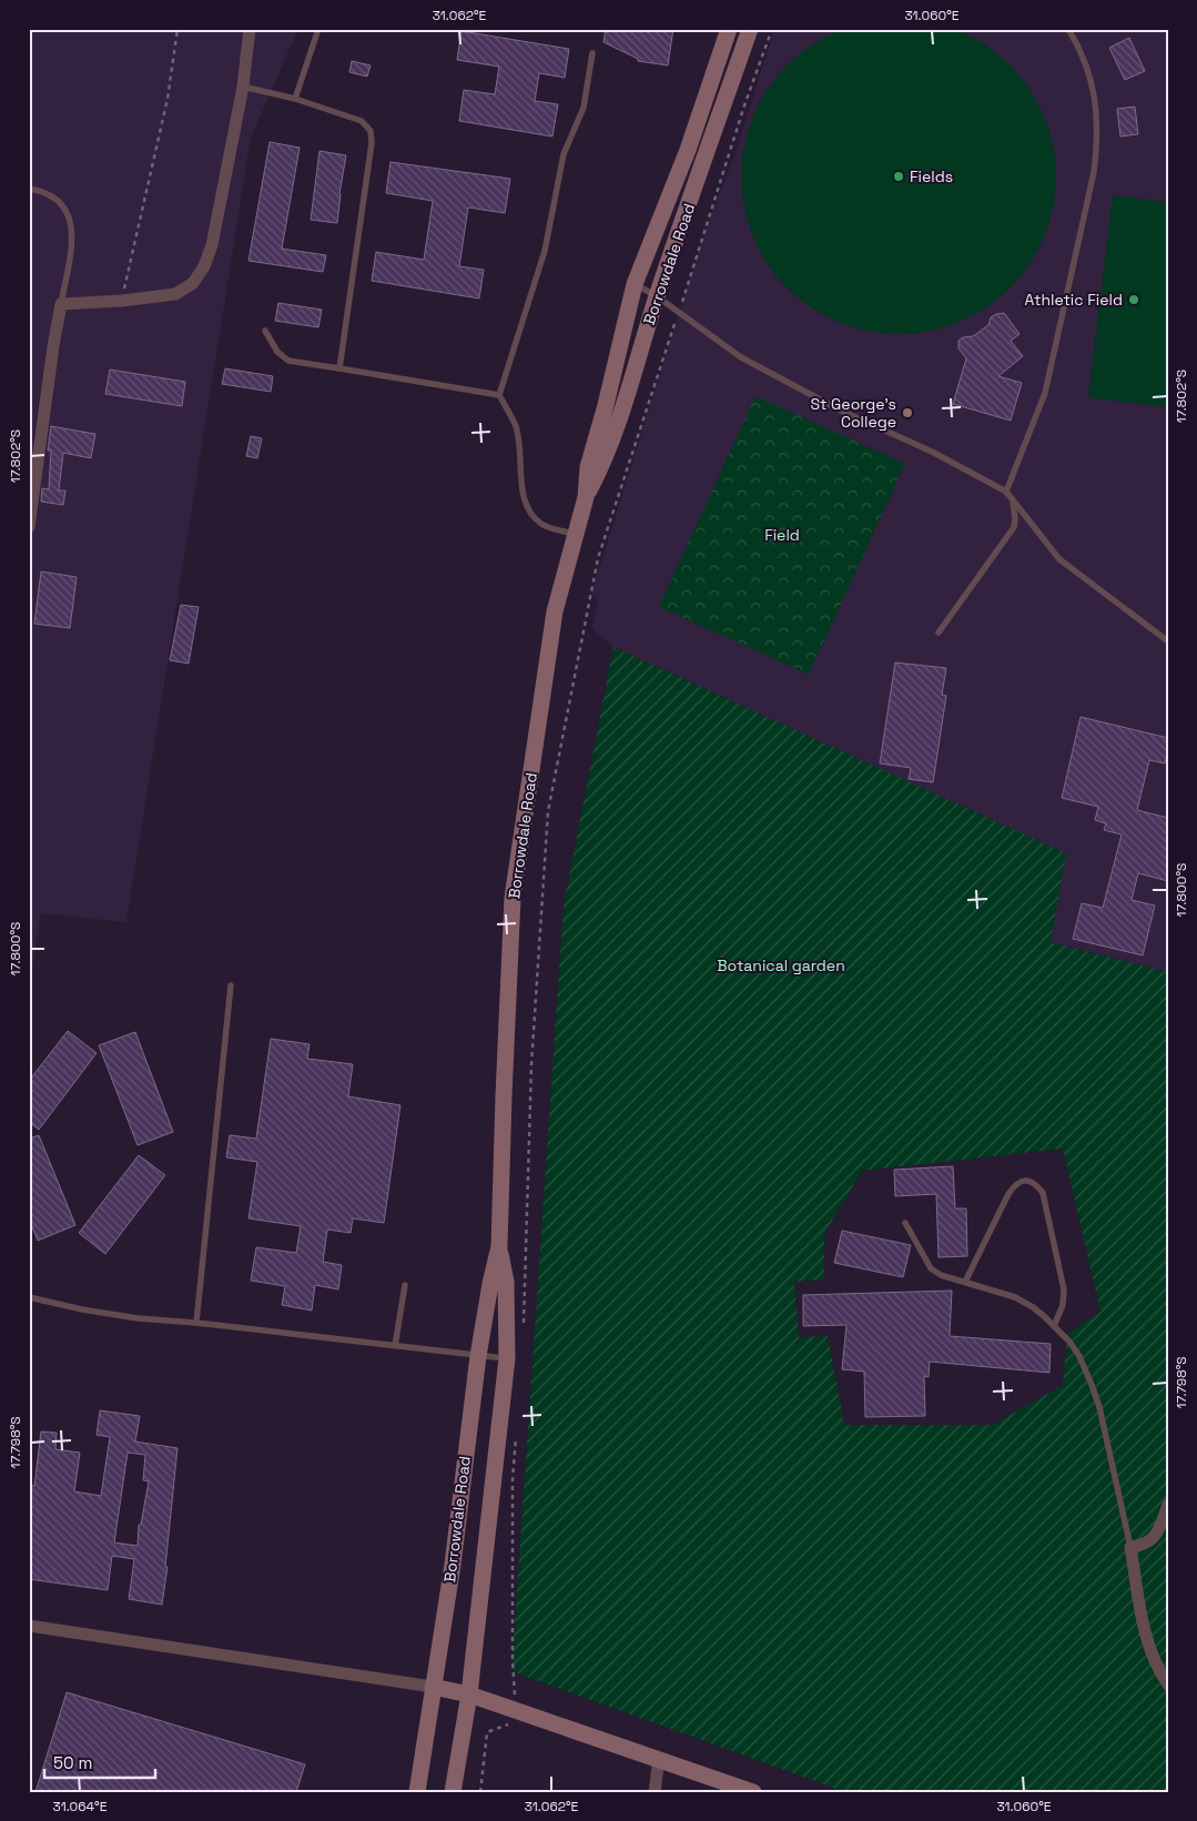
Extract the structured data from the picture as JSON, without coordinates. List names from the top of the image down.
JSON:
{
  "streets": {
    "main road": ["Borrowdale Road"]
  },
  "parks": ["Field", "Botanical garden"],
  "places": ["Fields", "Athletic Field", "St George's College"],
  "scale_bar": "50 m",
  "coordinates": [
    "31.062°E",
    "31.060°E",
    "17.802°S",
    "17.800°S",
    "17.798°S",
    "31.064°E"
  ]
}
